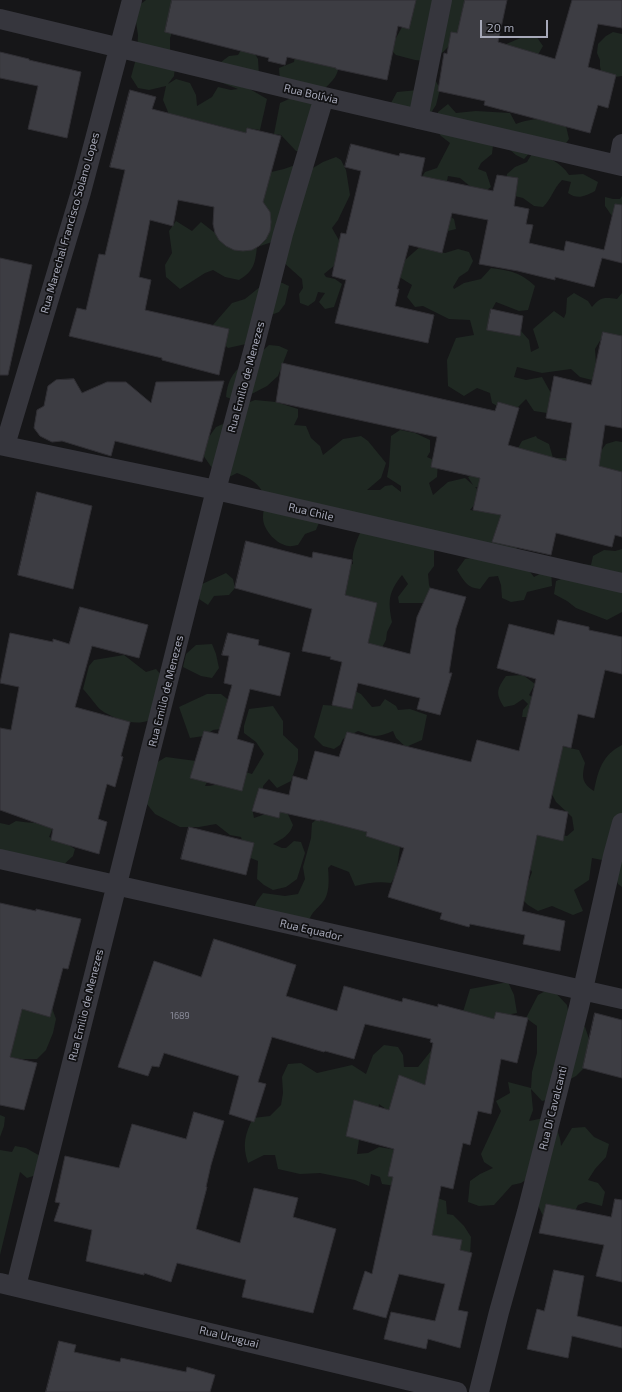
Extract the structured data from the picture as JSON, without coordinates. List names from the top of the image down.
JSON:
{
  "streets": {
    "street": [
      "Rua Bolívia",
      "Rua Marechal Francisco Solano Lopes",
      "Rua Emilio de Menezes",
      "Rua Chile",
      "Rua Equador",
      "Rua Di Cavalcanti",
      "Rua Uruguai"
    ]
  },
  "crossings": [
    ["Rua Bolívia", "Rua Marechal Francisco Solano Lopes"],
    ["Rua Bolívia", "Rua Emilio de Menezes"],
    ["Rua Marechal Francisco Solano Lopes", "Rua Chile"],
    ["Rua Emilio de Menezes", "Rua Chile"],
    ["Rua Emilio de Menezes", "Rua Equador"],
    ["Rua Emilio de Menezes", "Rua Uruguai"],
    ["Rua Equador", "Rua Di Cavalcanti"]
  ],
  "house_numbers": ["1689"],
  "scale_bar": "20 m"
}
